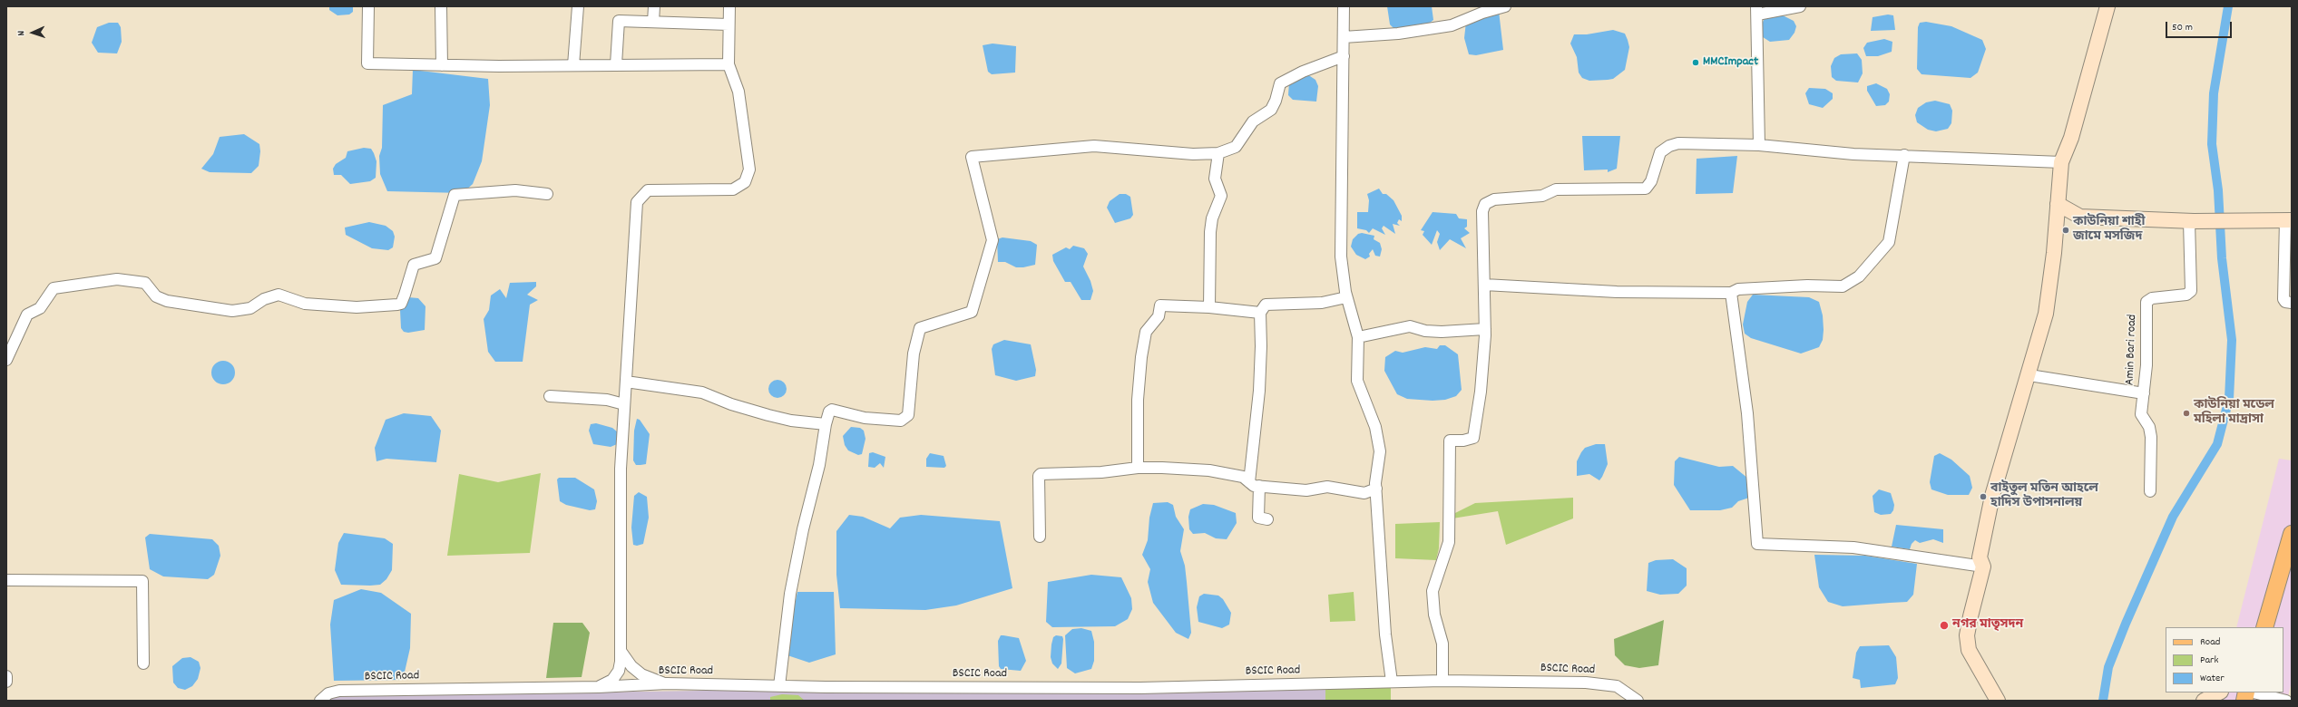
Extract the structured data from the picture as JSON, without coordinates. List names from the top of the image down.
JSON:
{
  "streets": {
    "street": ["Amin Bari road", "BSCIC Road"]
  },
  "places": [
    "MMCImpact",
    "কাউনিয়া শাহী জামে মসজিদ",
    "কাউনিয়া মডেল মহিলা মাদ্রাসা",
    "বাইতুল মতিন আহলে হাদিস উপাসনালয়",
    "নগর মাতৃসদন"
  ],
  "legend": ["Road", "Park", "Water"],
  "scale_bar": "50 m",
  "north": "left"
}
